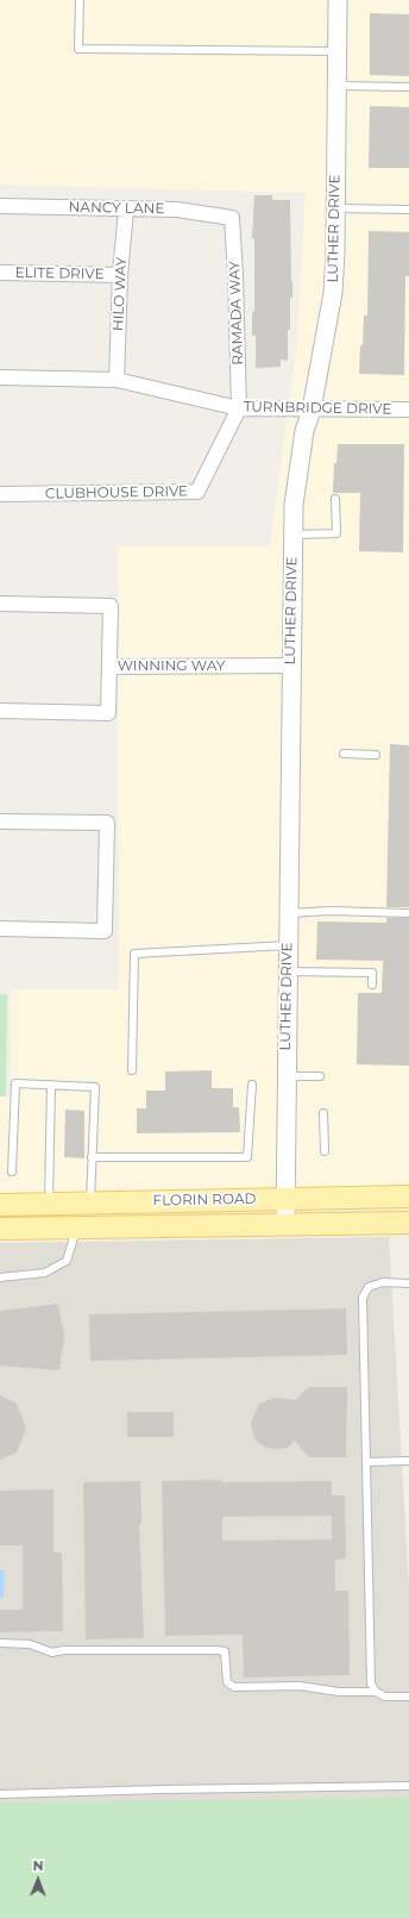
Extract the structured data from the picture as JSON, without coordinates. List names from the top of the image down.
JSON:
{
  "streets": {
    "main road": ["FLORIN ROAD"],
    "street": [
      "NANCY LANE",
      "LUTHER DRIVE",
      "ELITE DRIVE",
      "HILO WAY",
      "RAMADA WAY",
      "TURNBRIDGE DRIVE",
      "CLUBHOUSE DRIVE",
      "WINNING WAY"
    ]
  },
  "crossings": [
    ["NANCY LANE", "HILO WAY"],
    ["NANCY LANE", "RAMADA WAY"],
    ["LUTHER DRIVE", "TURNBRIDGE DRIVE"],
    ["LUTHER DRIVE", "WINNING WAY"],
    ["LUTHER DRIVE", "FLORIN ROAD"],
    ["ELITE DRIVE", "HILO WAY"],
    ["HILO WAY", "TURNBRIDGE DRIVE"],
    ["RAMADA WAY", "TURNBRIDGE DRIVE"],
    ["RAMADA WAY", "CLUBHOUSE DRIVE"],
    ["TURNBRIDGE DRIVE", "CLUBHOUSE DRIVE"]
  ],
  "north": "top"
}
